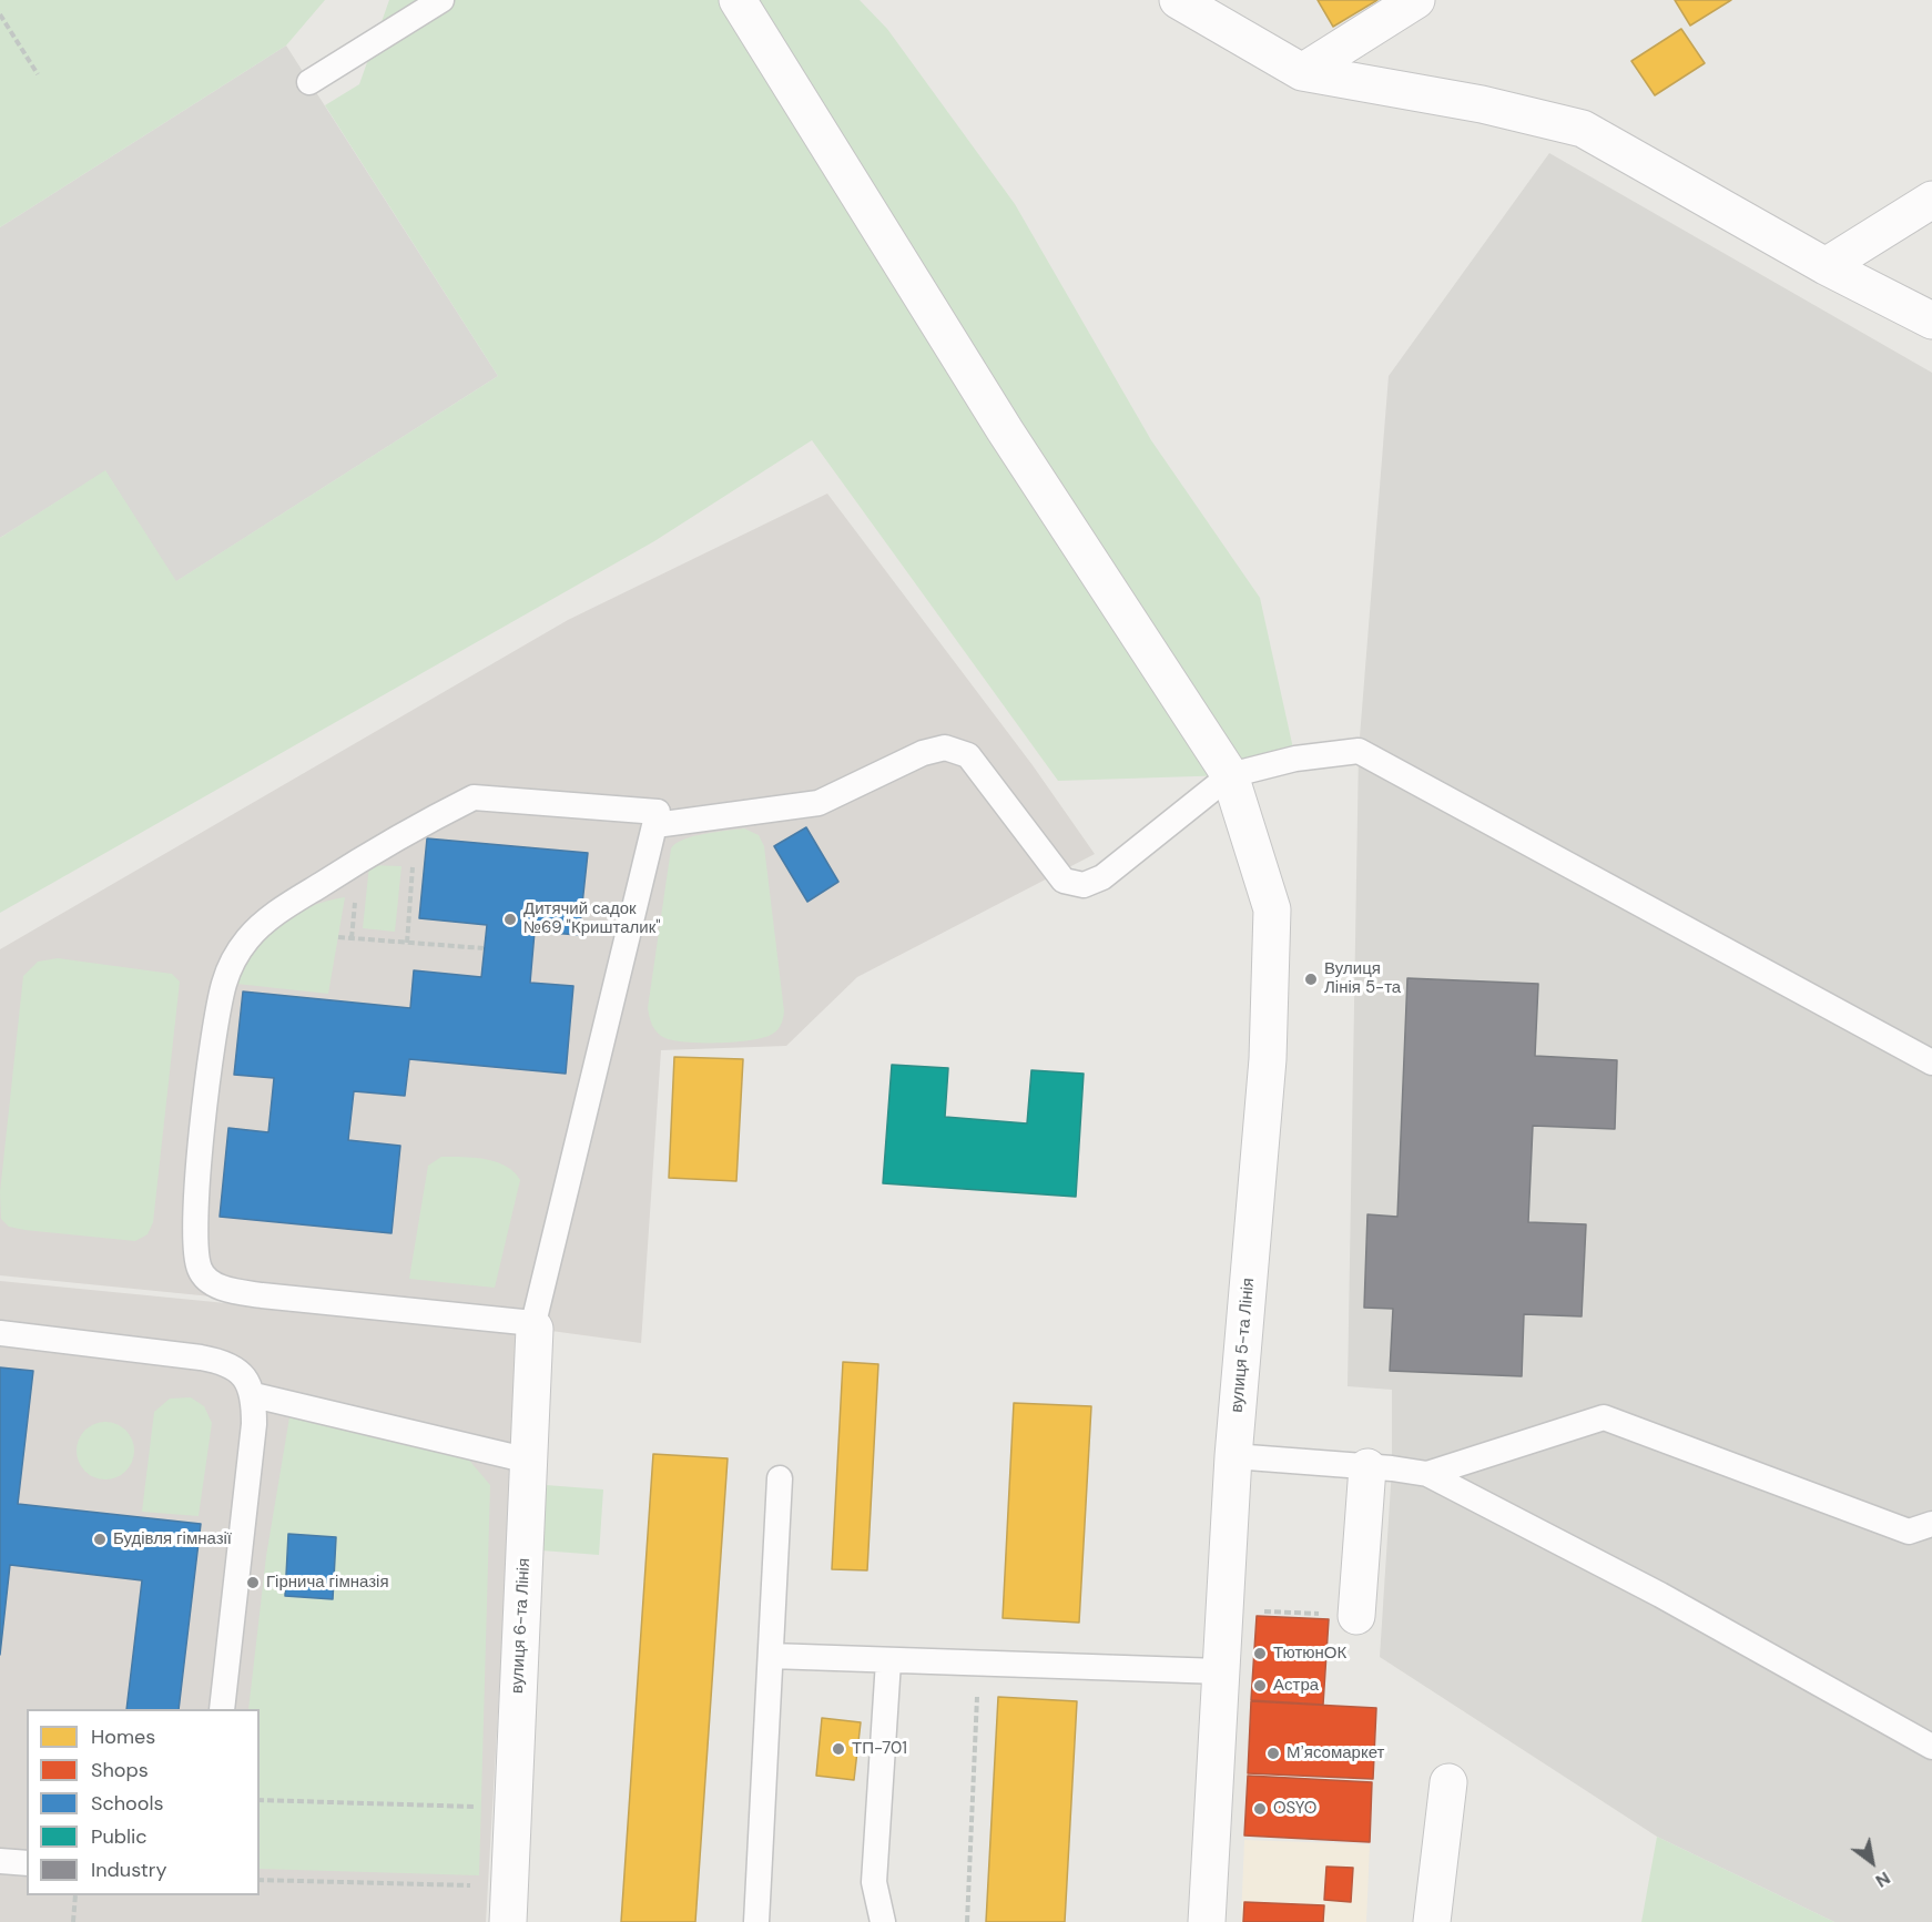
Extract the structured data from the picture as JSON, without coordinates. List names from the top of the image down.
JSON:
{
  "streets": {
    "street": ["вулиця 5-та Лінія", "вулиця 6-та Лінія"]
  },
  "places": [
    "Дитячий садок №69 \"Кришталик\"",
    "Вулиця Лінія 5-та",
    "Будівля гімназії",
    "Гірнича гімназія",
    "ТютюнОК",
    "Астра",
    "ТП-701",
    "Мʼясомаркет",
    "OSYO"
  ],
  "legend": [
    "Homes",
    "Shops",
    "Schools",
    "Public",
    "Industry"
  ],
  "north": "bottom right"
}
